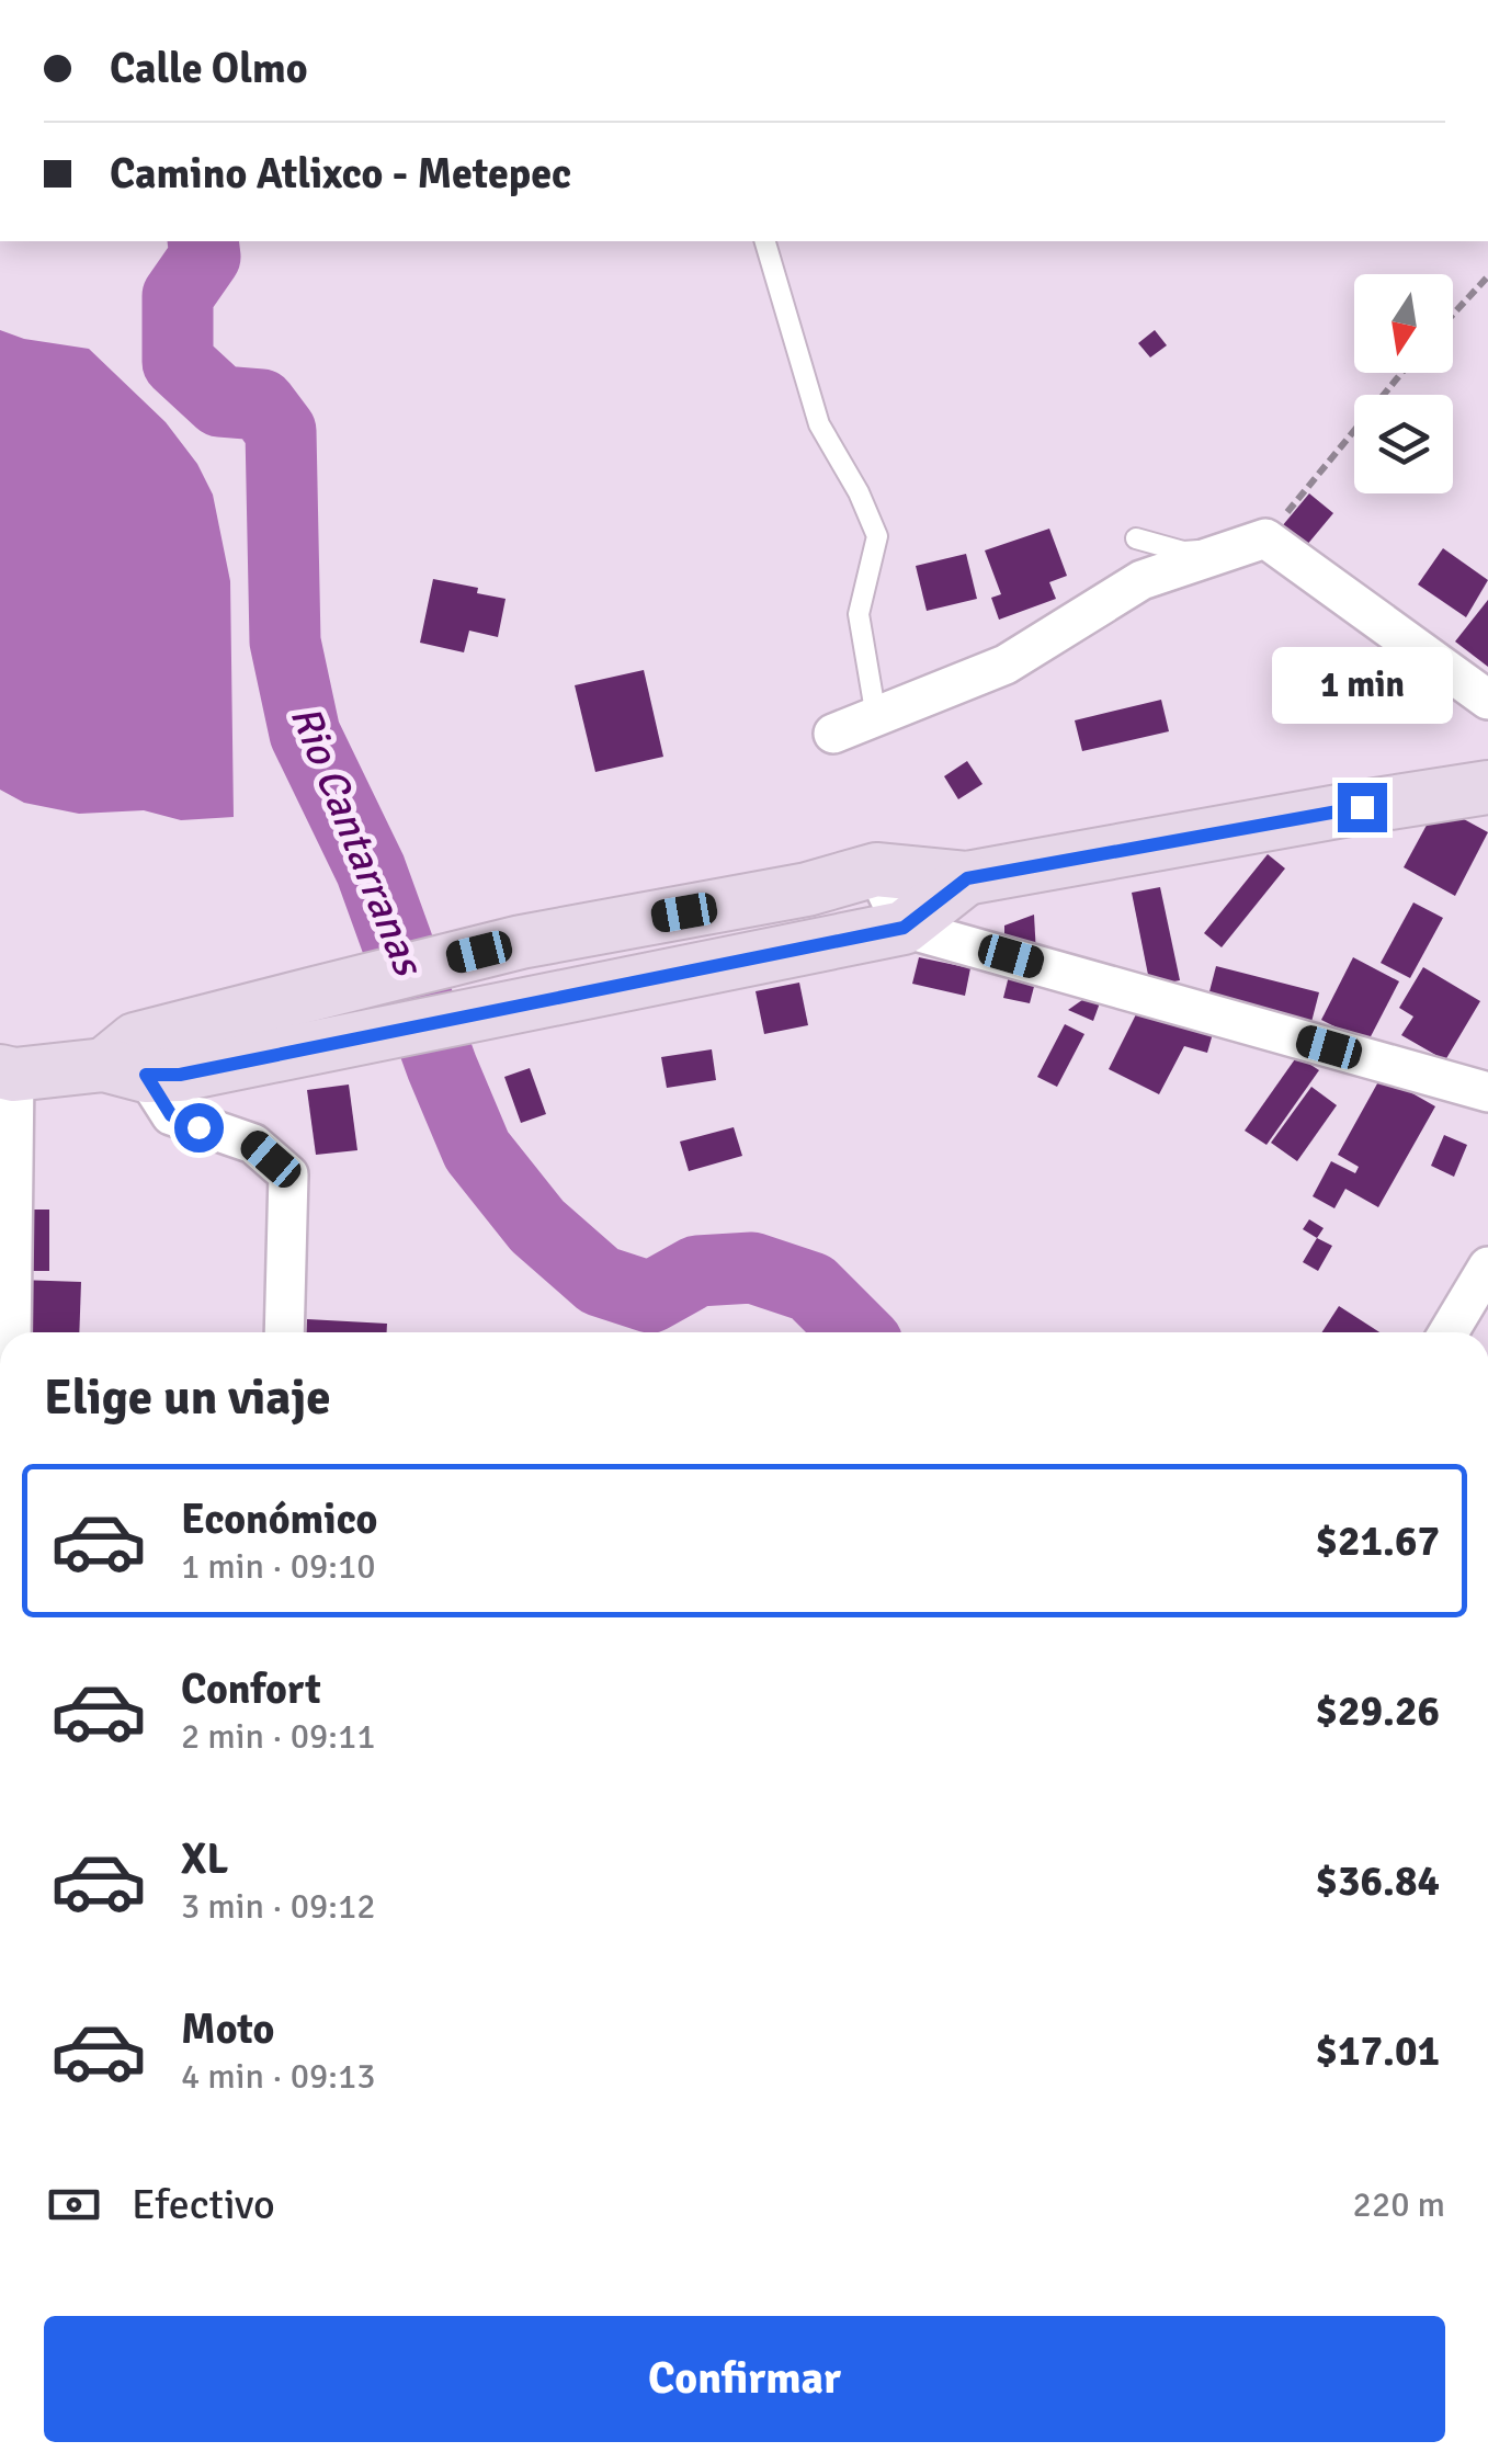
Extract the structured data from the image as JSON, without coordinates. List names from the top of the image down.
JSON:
{
  "water": ["Rio Cantarranas"],
  "north": "bottom",
  "page": {
    "banner": ["Calle Olmo", "Camino Atlixco - Metepec"],
    "bubble": "1 min",
    "heading": "Elige un viaje",
    "list": [
      {
        "name": "Económico",
        "note": "1 min · 09:10",
        "value": "$21.67"
      },
      {
        "name": "Confort",
        "note": "2 min · 09:11",
        "value": "$29.26"
      },
      {
        "name": "XL",
        "note": "3 min · 09:12",
        "value": "$36.84"
      },
      {
        "name": "Moto",
        "note": "4 min · 09:13",
        "value": "$17.01"
      }
    ],
    "pay": ["Efectivo", "220 m"],
    "buttons": "Confirmar"
  }
}
